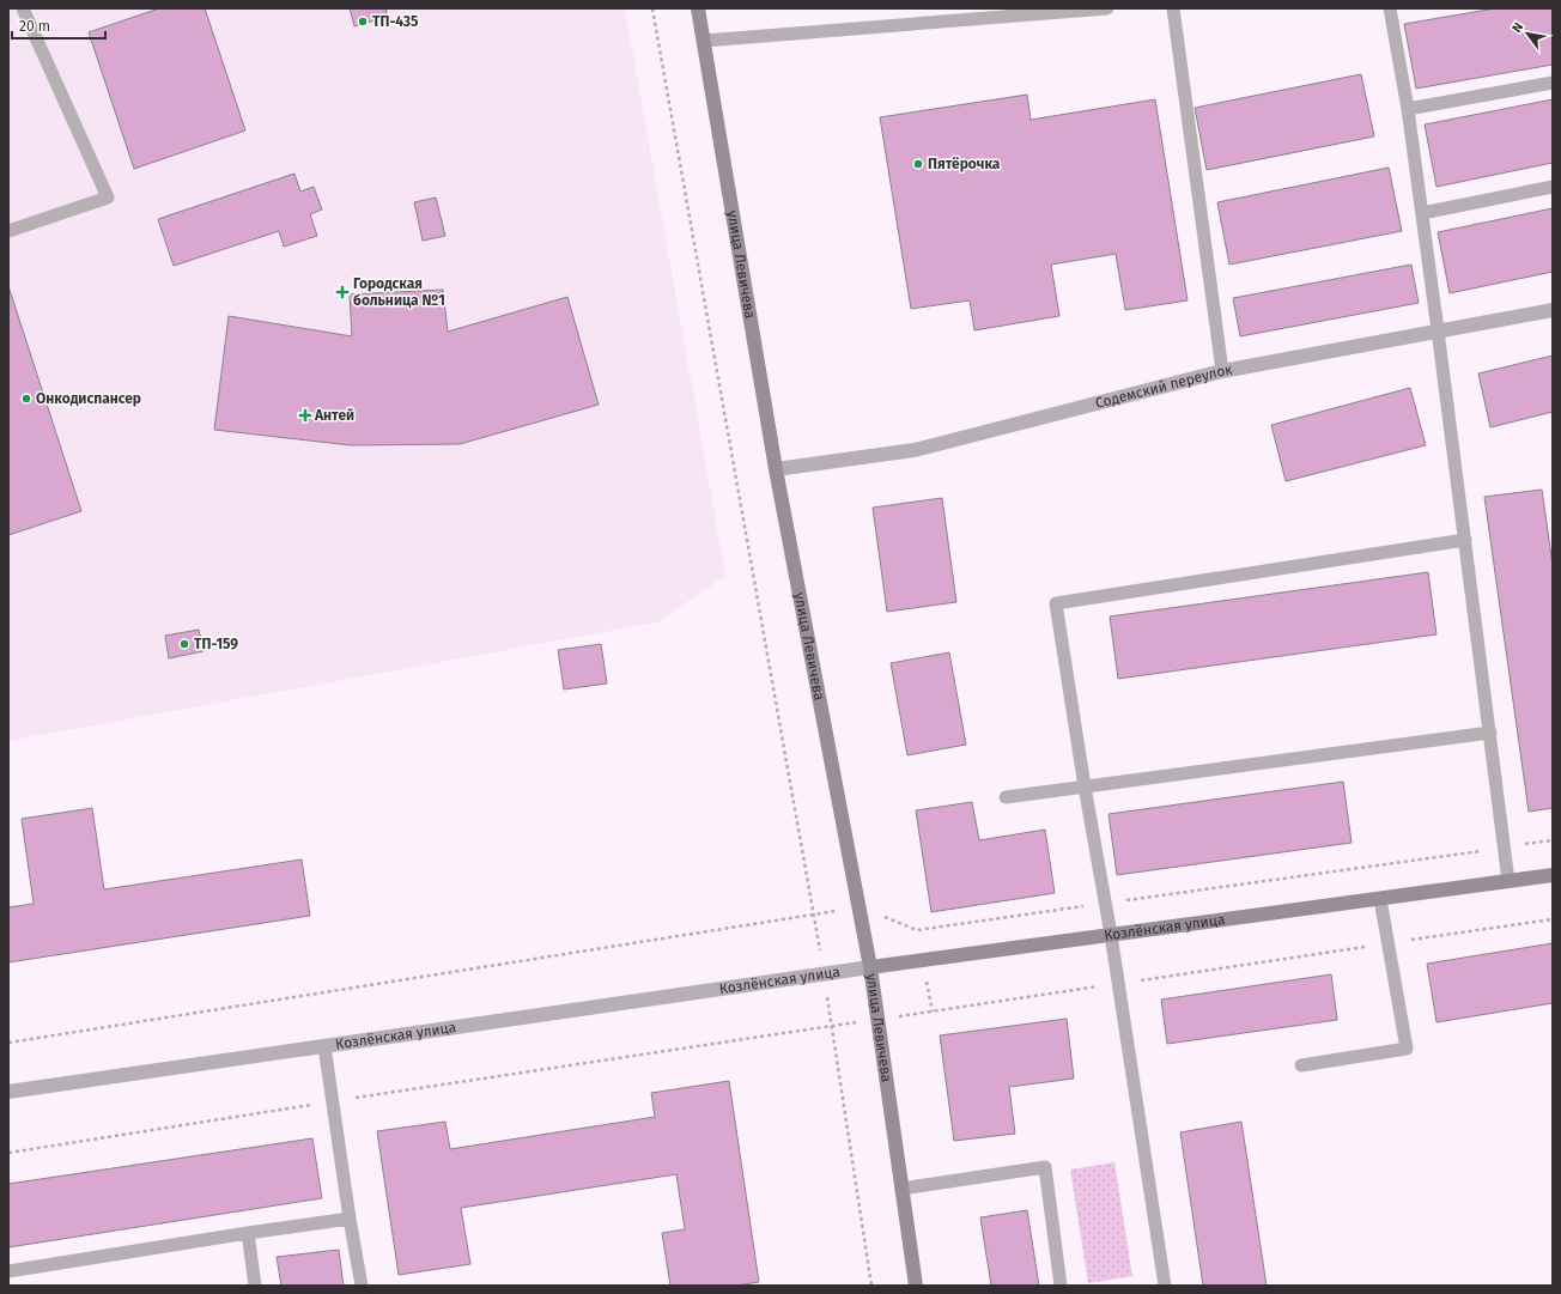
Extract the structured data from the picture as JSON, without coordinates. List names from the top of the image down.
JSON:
{
  "streets": {
    "street": ["улица Левичева", "Содемский переулок", "Козлёнская улица"]
  },
  "crossings": [
    ["улица Левичева", "Содемский переулок"],
    ["улица Левичева", "Козлёнская улица"]
  ],
  "places": {
    "other": [
      "ТП-435",
      "Пятёрочка",
      "Онкодиспансер",
      "ТП-159"
    ],
    "health": ["Городская больница №1", "Антей"]
  },
  "scale_bar": "20 m",
  "north": "top left"
}
